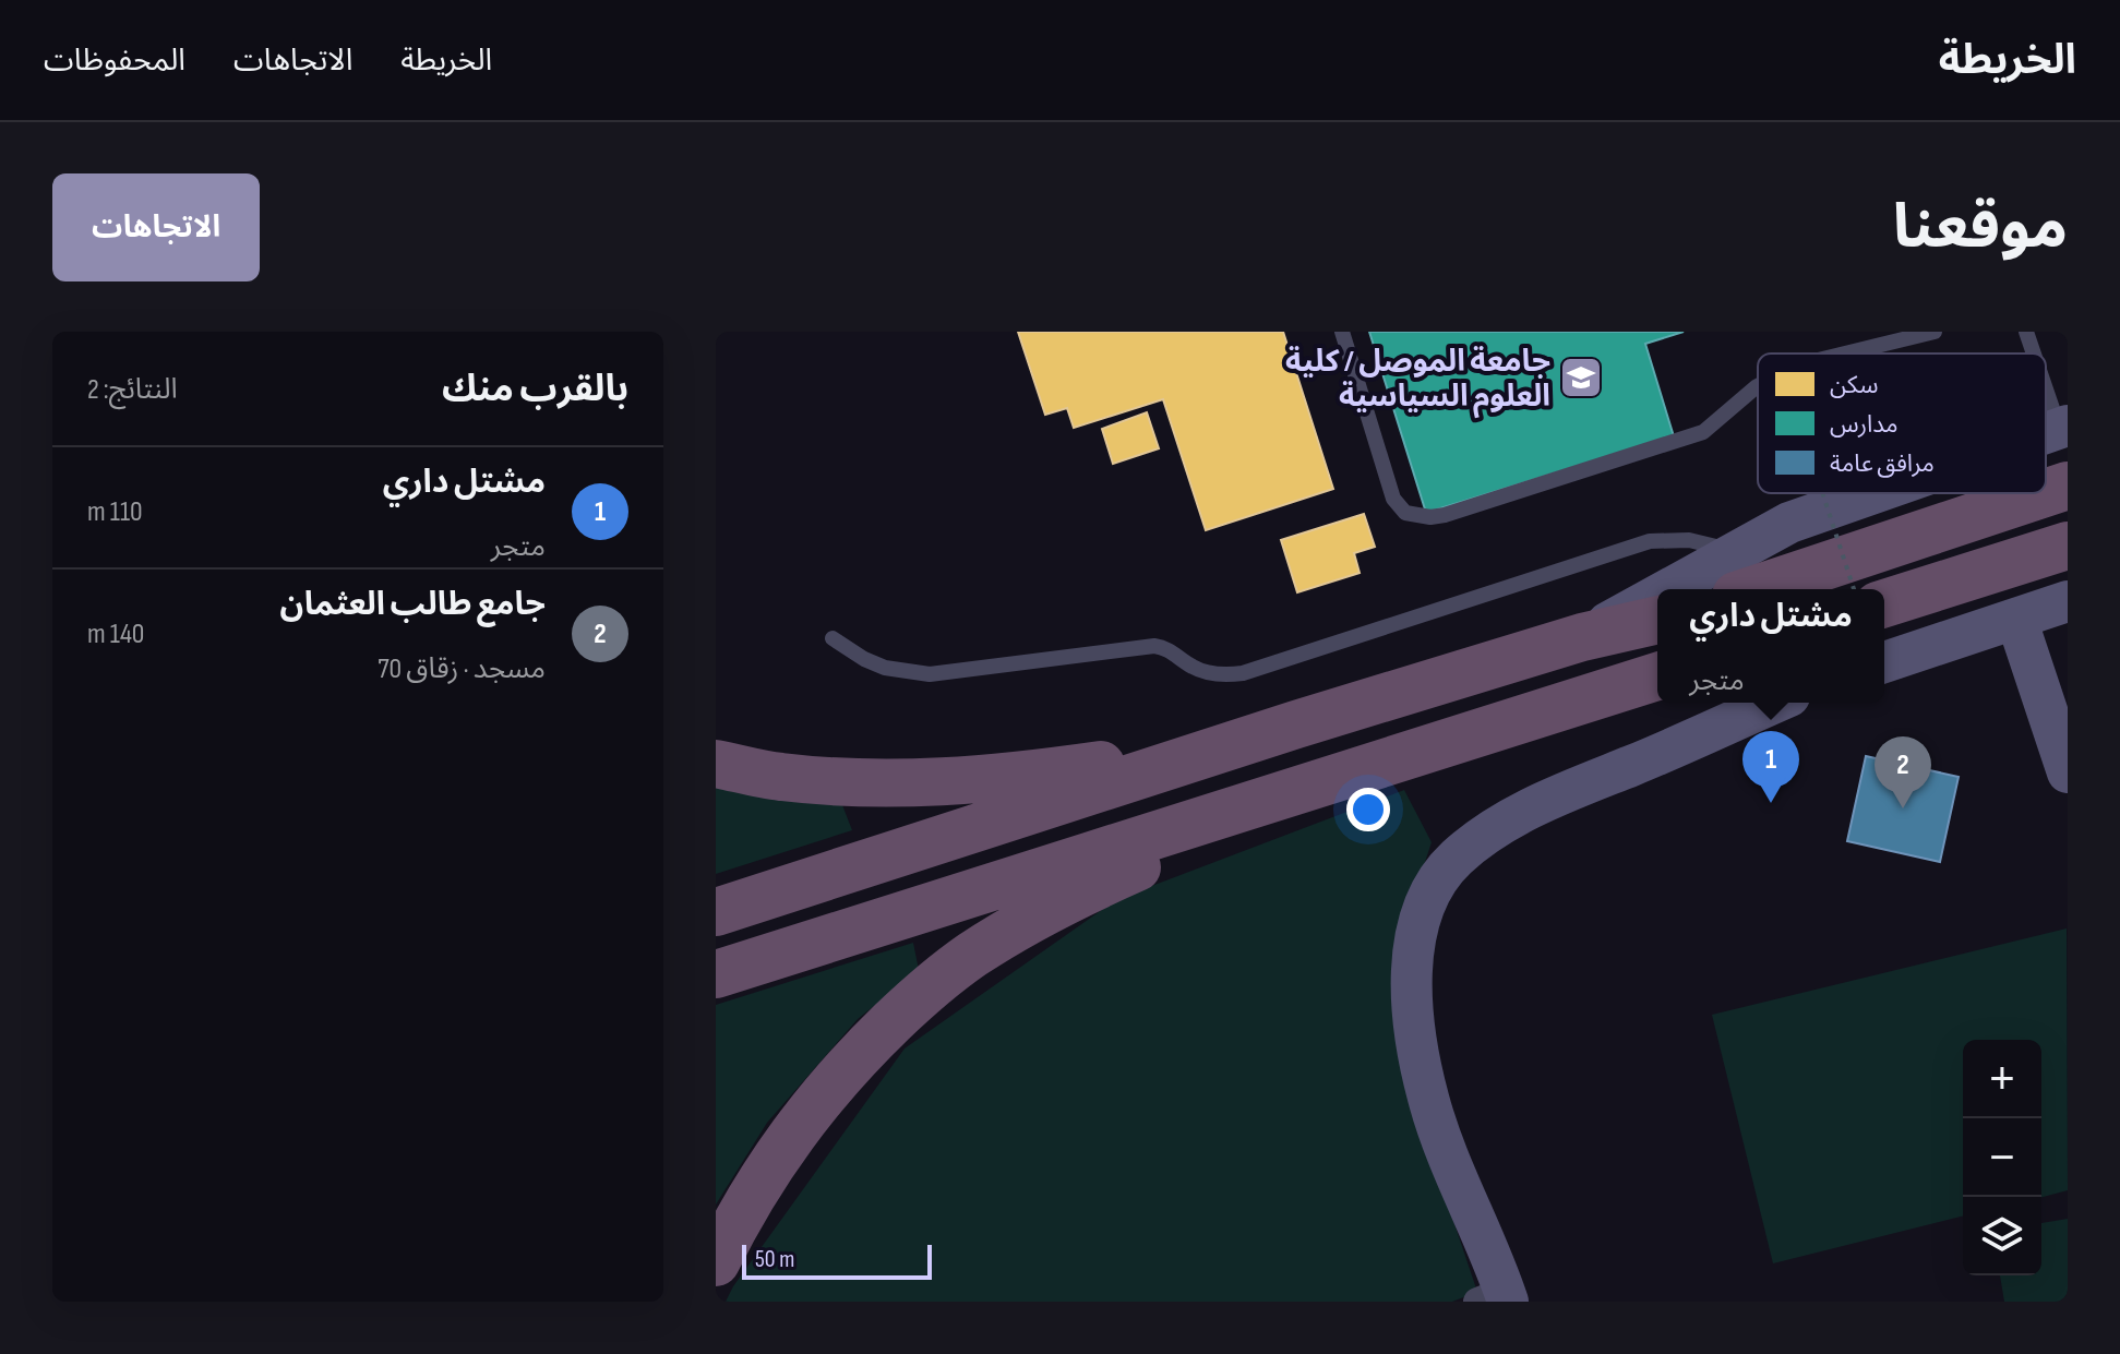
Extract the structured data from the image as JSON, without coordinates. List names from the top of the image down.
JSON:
{
  "places": {
    "school or university": ["جامعة الموصل / كلية العلوم السياسية"]
  },
  "legend": ["سكن", "مدارس", "مرافق عامة"],
  "scale_bar": "50 m",
  "page": {
    "header": "الخريطة",
    "nav": ["الخريطة", "الاتجاهات", "المحفوظات"],
    "title": "موقعنا",
    "buttons": "الاتجاهات",
    "heading": ["بالقرب منك", "النتائج: 2"],
    "list": [
      {
        "mark": "1",
        "name": "مشتل داري",
        "note": "متجر",
        "value": "110 m"
      },
      {
        "mark": "2",
        "name": "جامع طالب العثمان",
        "note": "مسجد · زقاق 70",
        "value": "140 m"
      }
    ],
    "popup": ["مشتل داري", "متجر"],
    "pins": ["1", "2"],
    "map_buttons": ["+", "−"],
    "scale": "50 m"
  }
}
